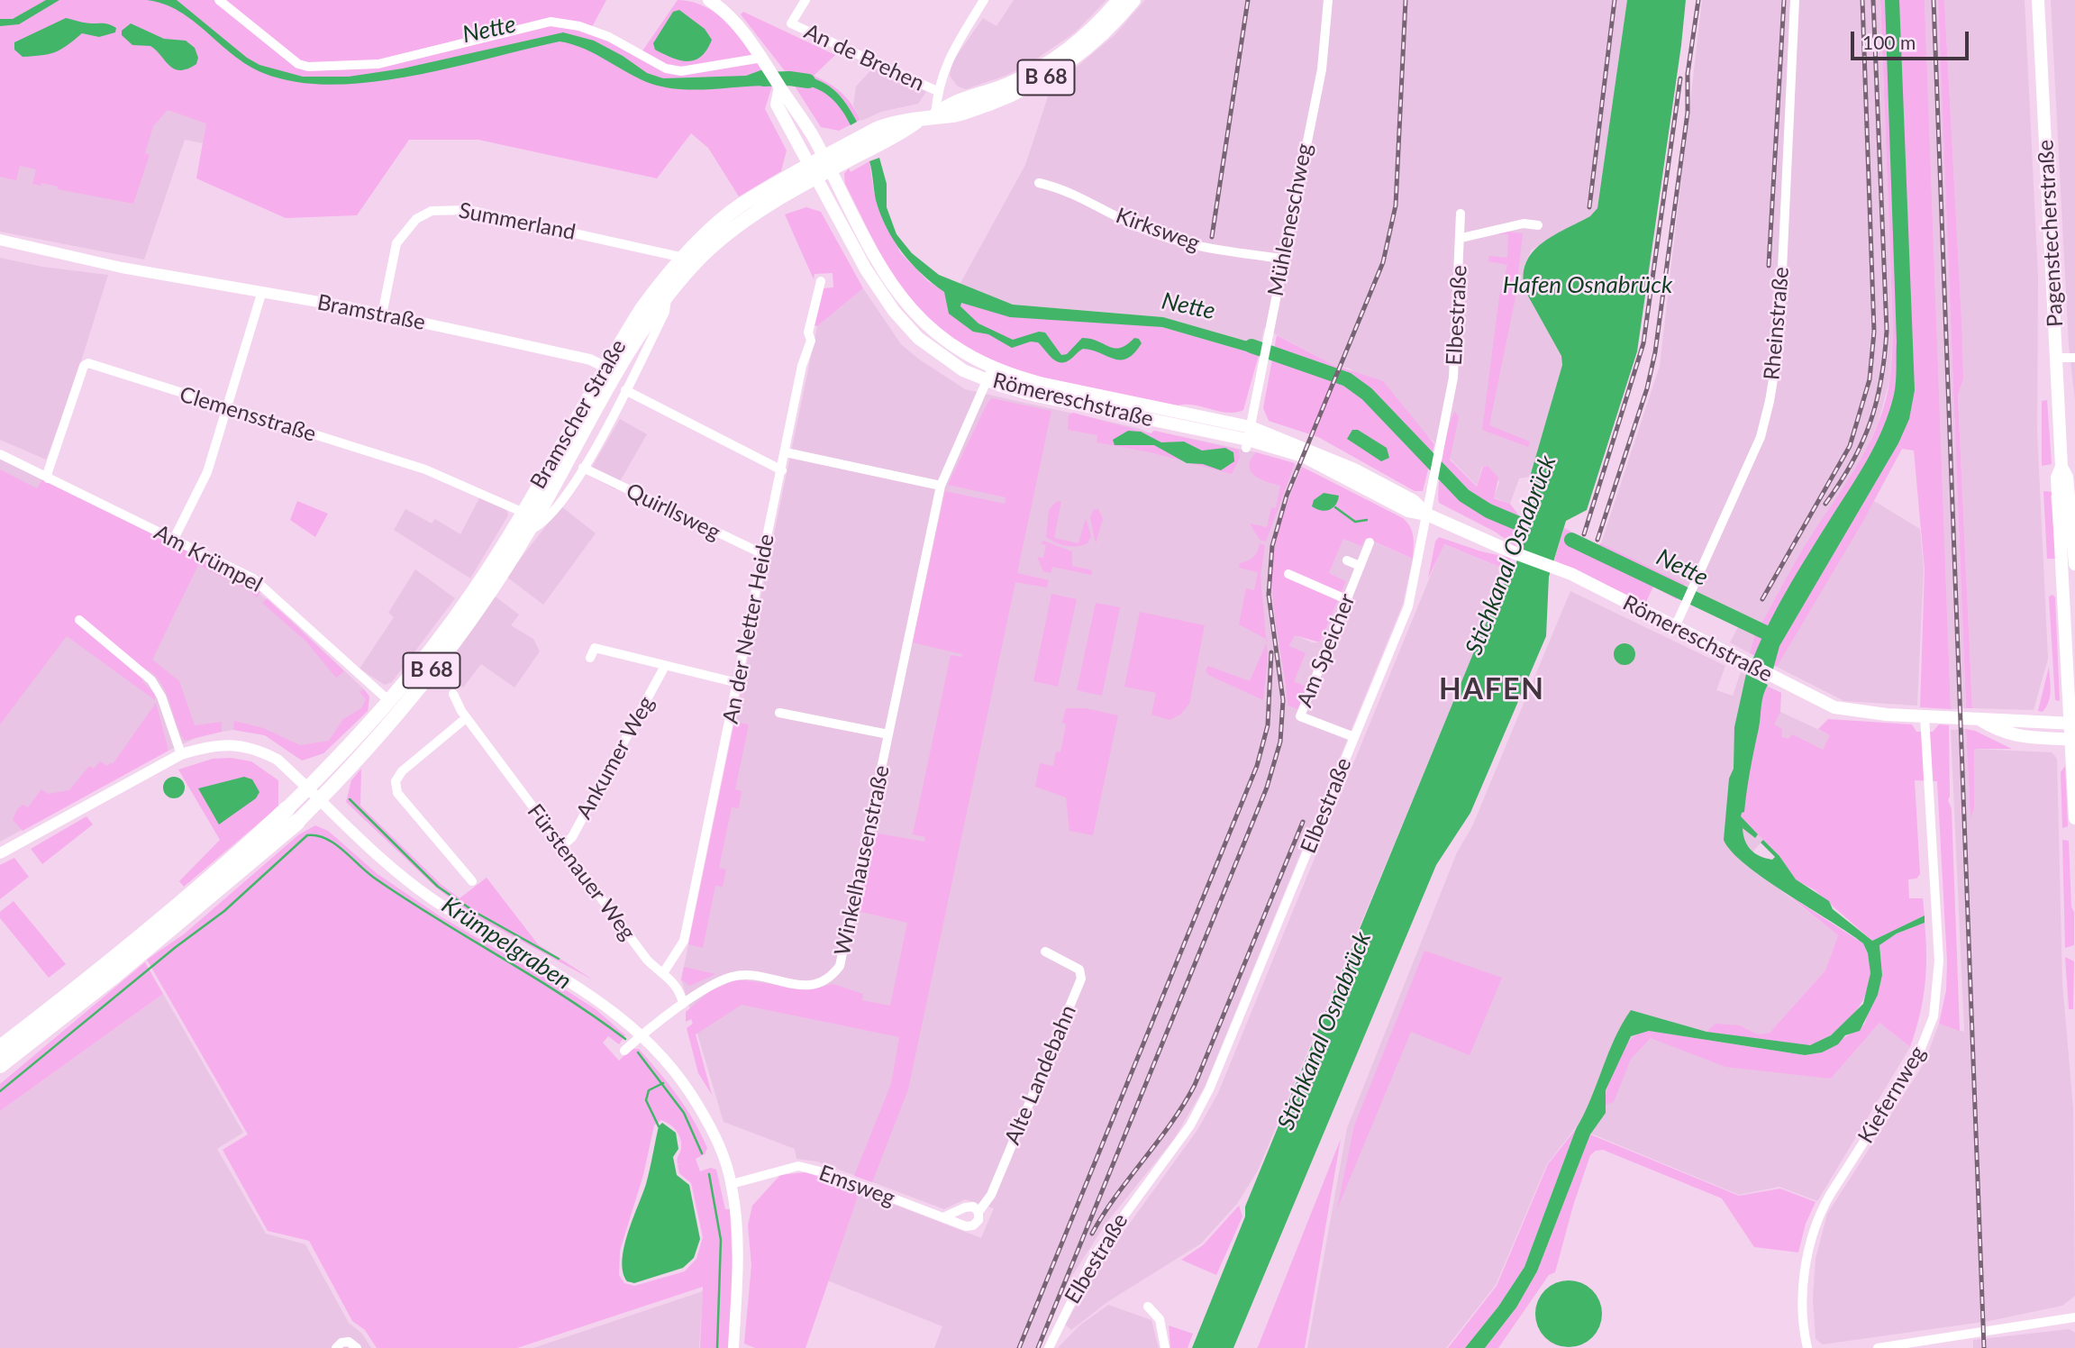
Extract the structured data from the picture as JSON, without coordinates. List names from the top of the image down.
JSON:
{
  "streets": {
    "highway": ["B 68"],
    "main road": ["Pagenstecherstraße", "Römereschstraße", "Bramscher Straße"],
    "street": [
      "An de Brehen",
      "Mühleneschweg",
      "Summerland",
      "Kirksweg",
      "Bramstraße",
      "Elbestraße",
      "Rheinstraße",
      "Clemensstraße",
      "Quirllsweg",
      "Am Krümpel",
      "An der Netter Heide",
      "Am Speicher",
      "Ankumer Weg",
      "Winkelhausenstraße",
      "Fürstenauer Weg",
      "Alte Landebahn",
      "Kiefernweg",
      "Emsweg"
    ]
  },
  "crossings": [
    ["B 68", "Bramscher Straße"],
    ["Mühleneschweg", "Kirksweg"],
    ["Mühleneschweg", "Römereschstraße"],
    ["Summerland", "Bramstraße"],
    ["Summerland", "Bramscher Straße"],
    ["Pagenstecherstraße", "Römereschstraße"],
    ["Bramstraße", "Bramscher Straße"],
    ["Elbestraße", "Römereschstraße"],
    ["Elbestraße", "Am Speicher"],
    ["Rheinstraße", "Römereschstraße"],
    ["Römereschstraße", "Bramscher Straße"],
    ["Römereschstraße", "Winkelhausenstraße"],
    ["Römereschstraße", "Kiefernweg"],
    ["Clemensstraße", "Bramscher Straße"],
    ["Clemensstraße", "Am Krümpel"],
    ["Bramscher Straße", "Quirllsweg"],
    ["Bramscher Straße", "Am Krümpel"],
    ["Quirllsweg", "An der Netter Heide"],
    ["An der Netter Heide", "Ankumer Weg"],
    ["An der Netter Heide", "Fürstenauer Weg"],
    ["Ankumer Weg", "Fürstenauer Weg"],
    ["Winkelhausenstraße", "Fürstenauer Weg"],
    ["Alte Landebahn", "Emsweg"]
  ],
  "districts": ["HAFEN"],
  "water": [
    "Nette",
    "Hafen Osnabrück",
    "Stichkanal Osnabrück",
    "Krümpelgraben"
  ],
  "scale_bar": "100 m"
}
